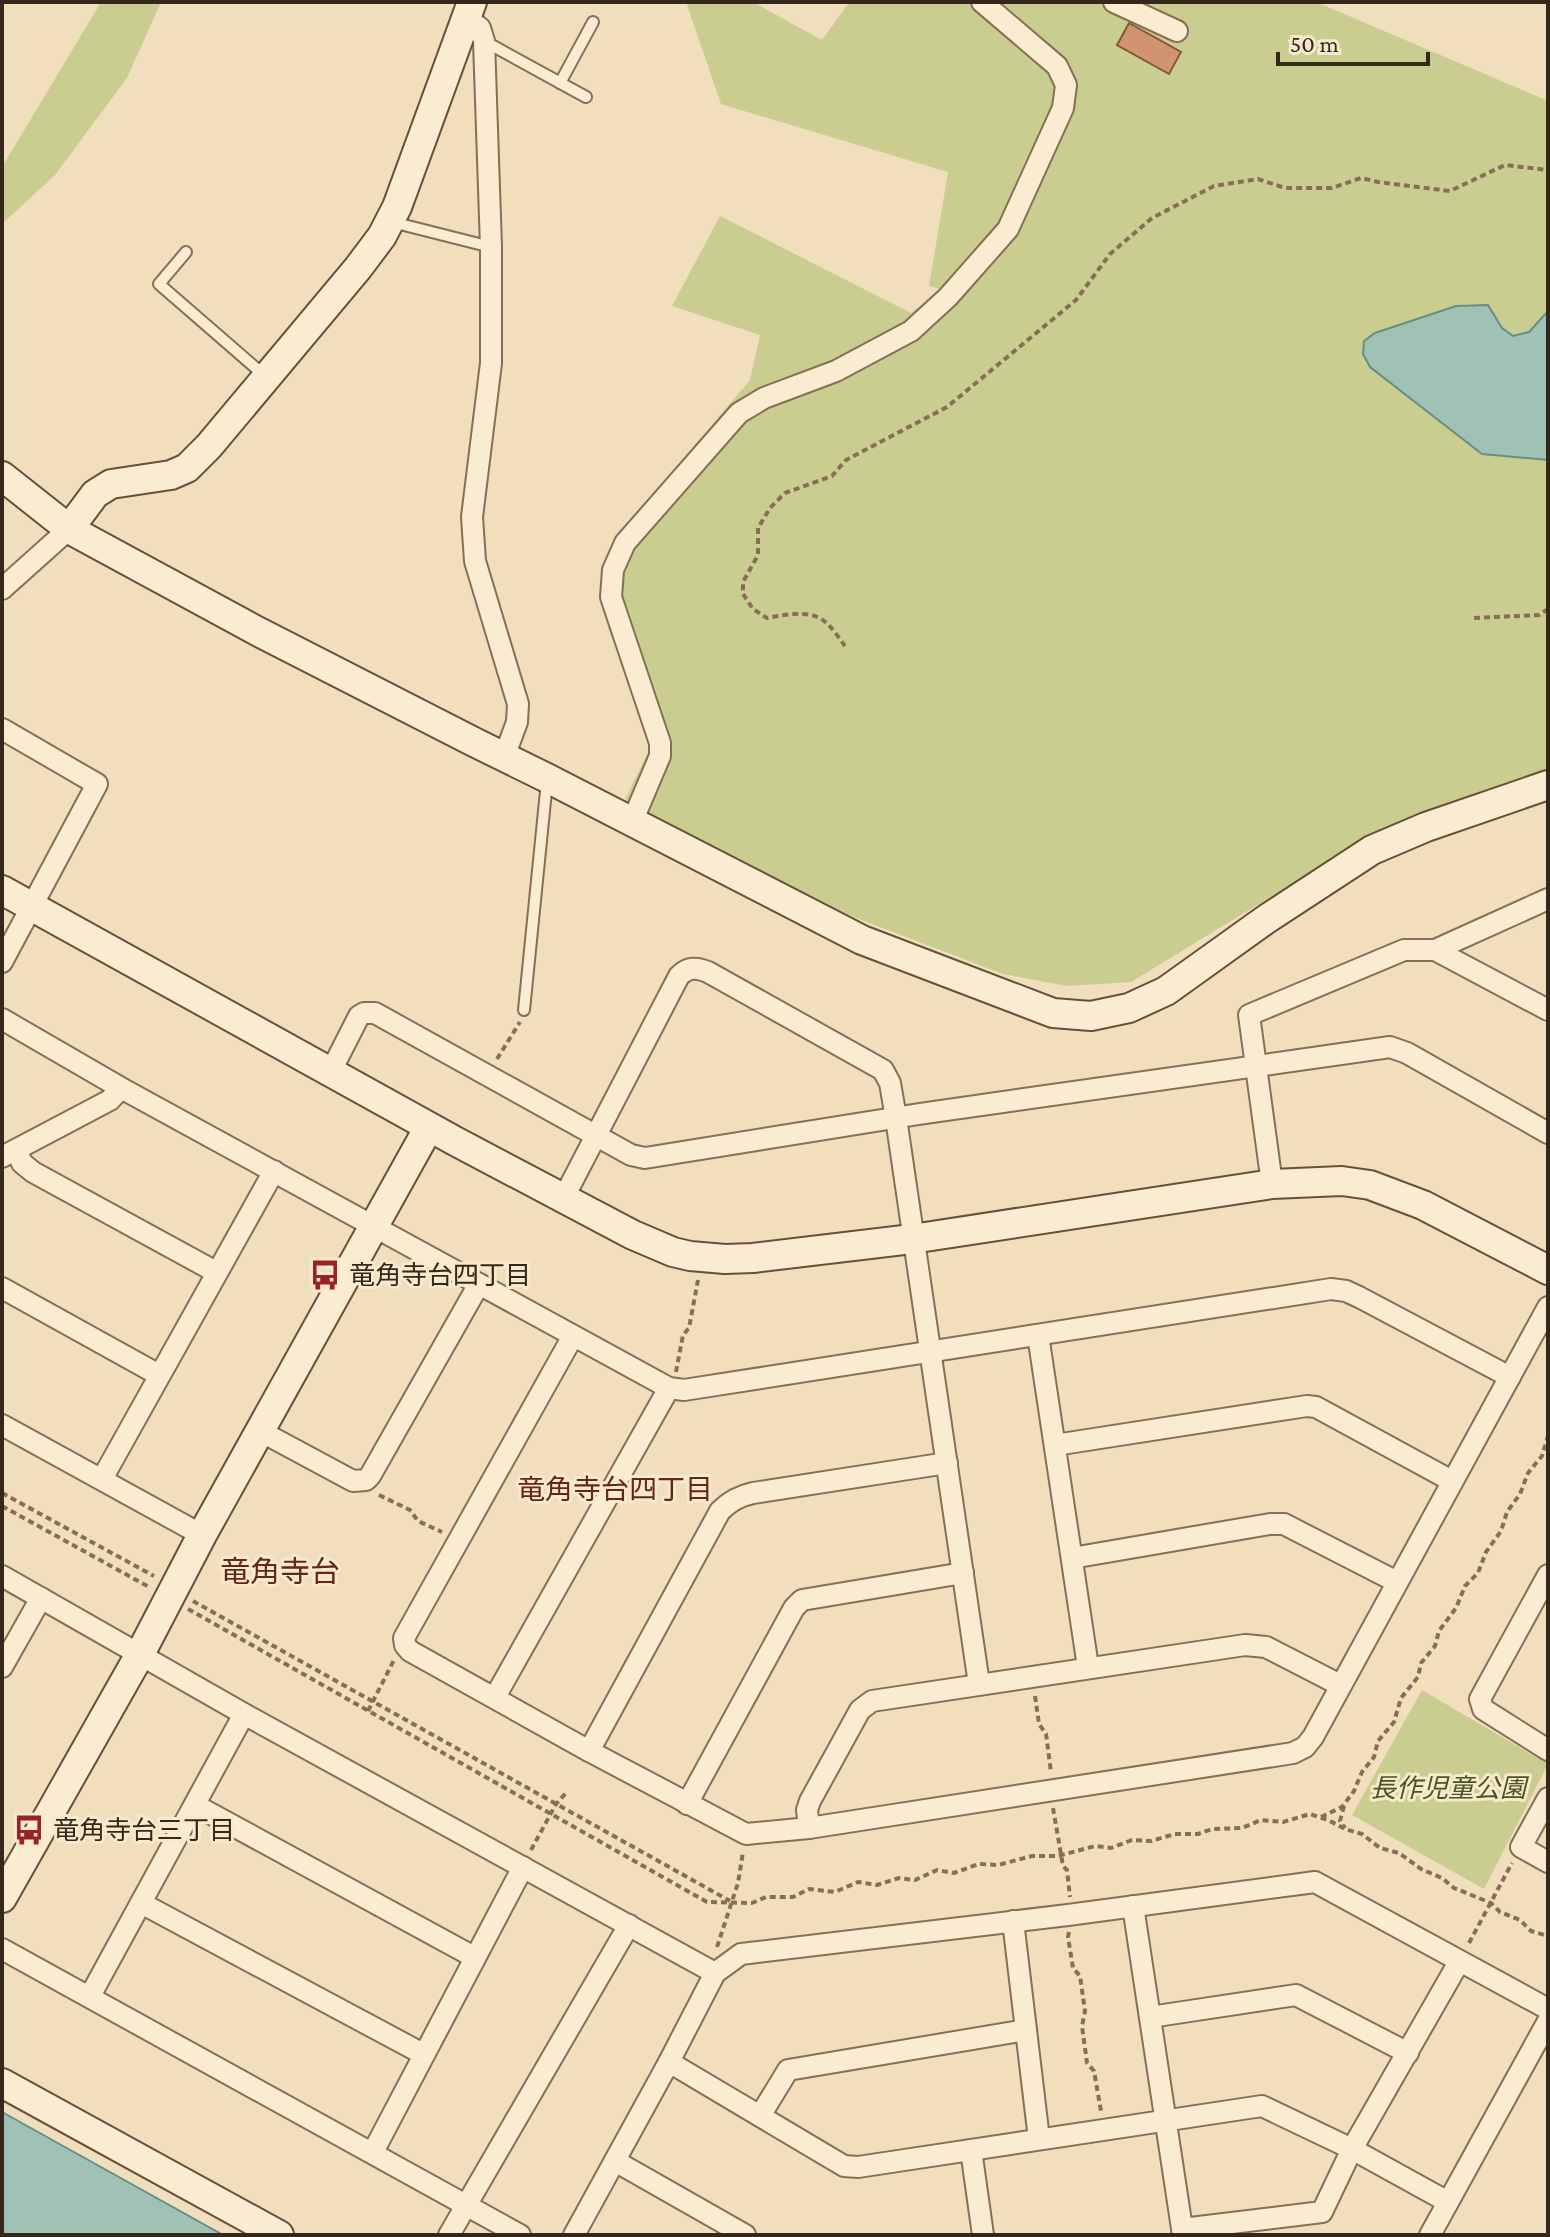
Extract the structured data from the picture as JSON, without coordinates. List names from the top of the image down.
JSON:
{
  "districts": ["竜角寺台四丁目", "竜角寺台"],
  "parks": ["長作児童公園"],
  "places": {
    "bus stop": ["竜角寺台四丁目", "竜角寺台三丁目"]
  },
  "scale_bar": "50 m"
}
